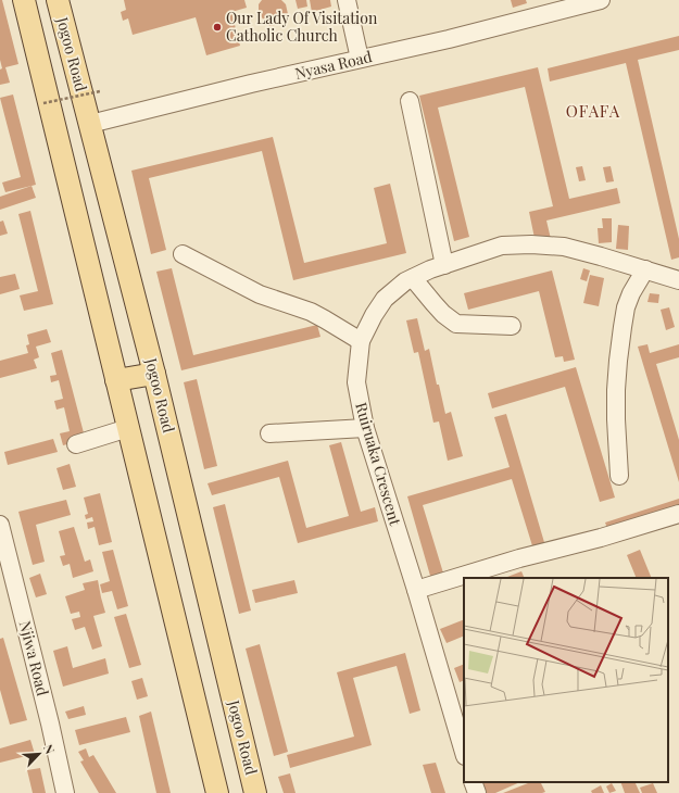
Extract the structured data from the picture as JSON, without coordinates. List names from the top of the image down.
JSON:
{
  "streets": {
    "main road": ["Jogoo Road"],
    "street": ["Nyasa Road", "Ruiruaka Crescent", "Njiwa Road"]
  },
  "crossings": [
    ["Jogoo Road", "Nyasa Road"]
  ],
  "districts": ["OFAFA"],
  "places": ["Our Lady Of Visitation Catholic Church"],
  "north": "top right"
}
